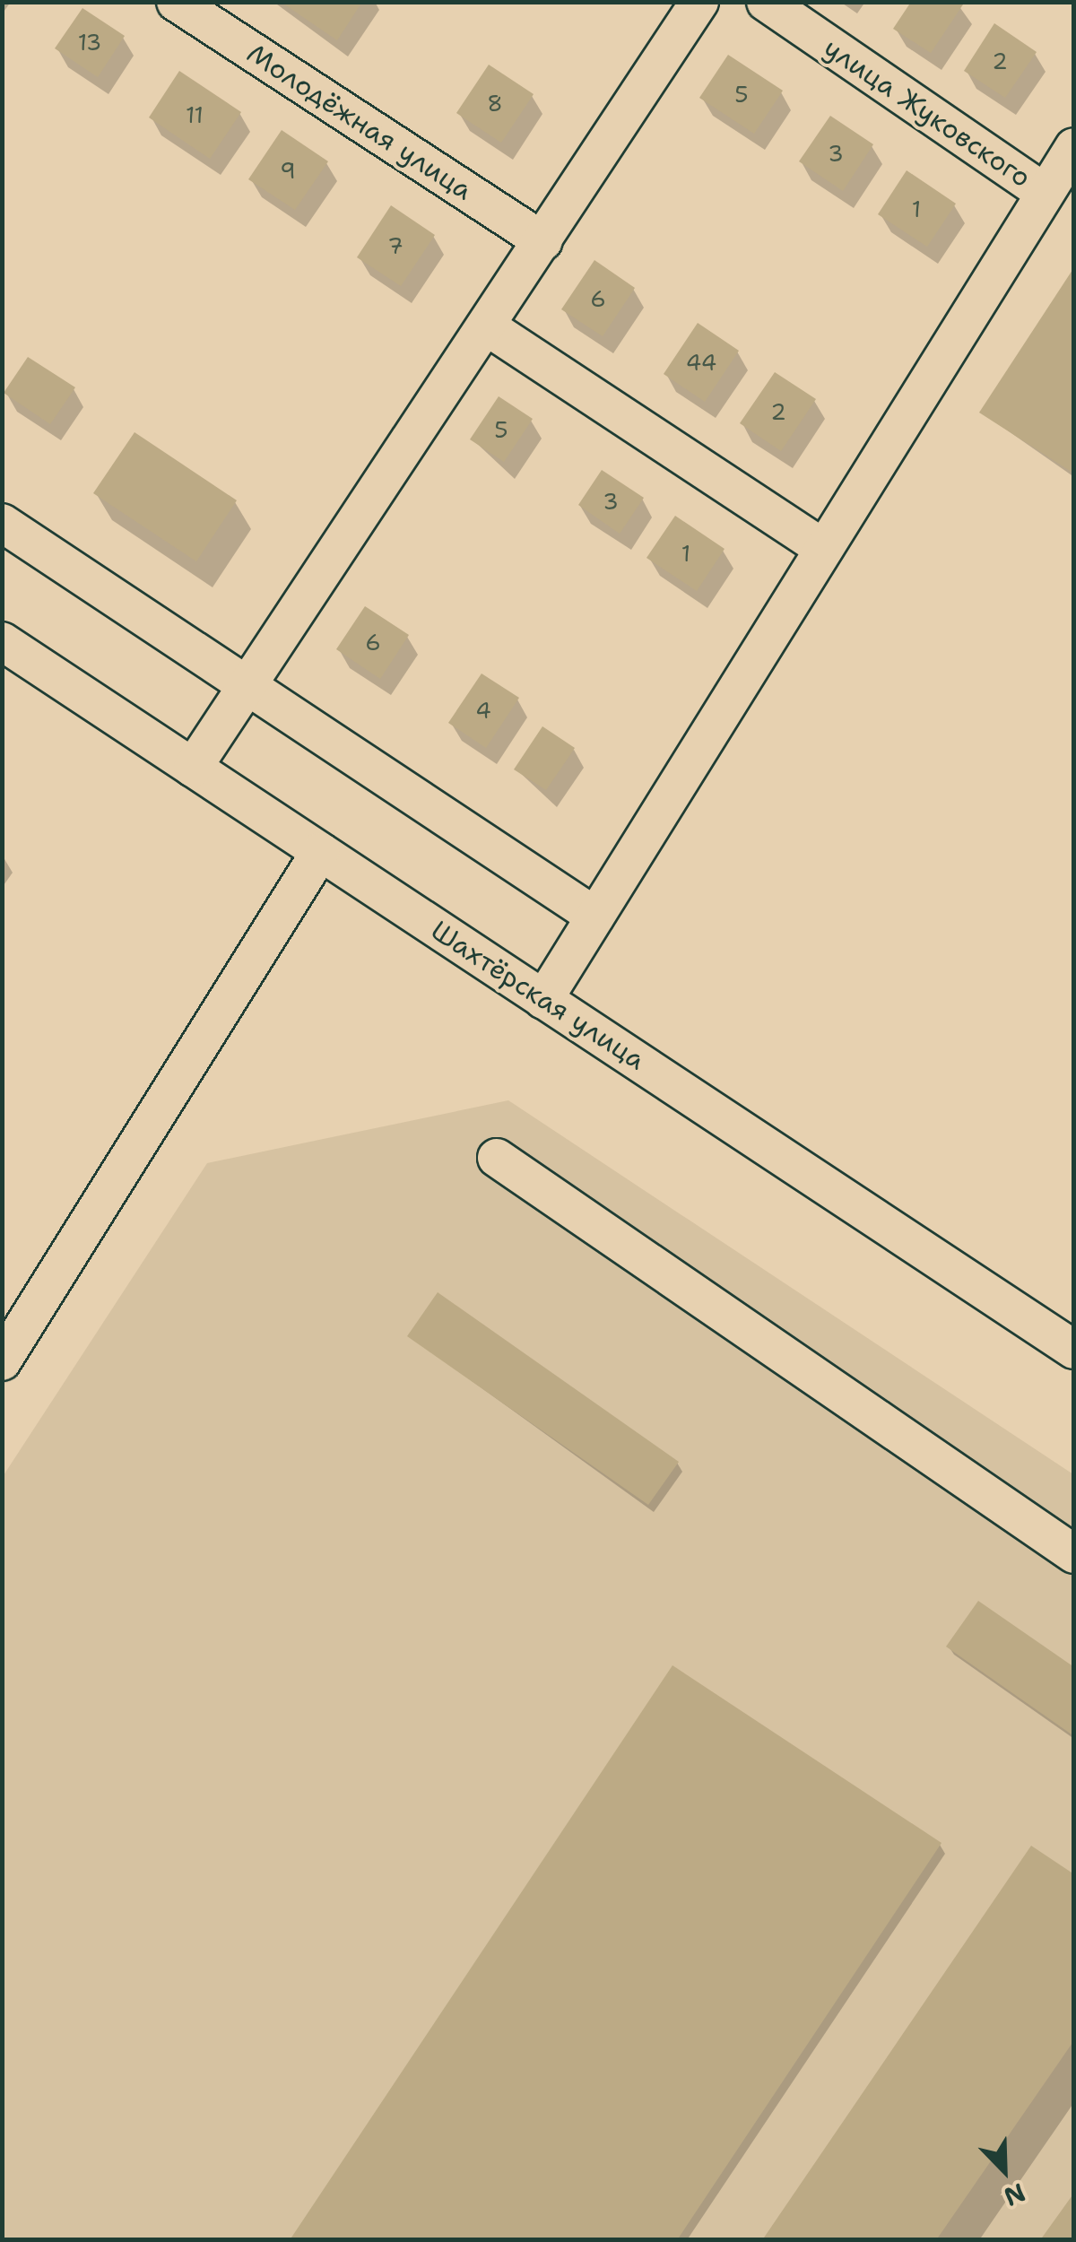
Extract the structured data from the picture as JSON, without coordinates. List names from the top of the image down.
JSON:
{
  "streets": {
    "street": ["улица Жуковского", "Молодёжная улица", "Шахтёрская улица"]
  },
  "house_numbers": [
    "13",
    "2",
    "5",
    "8",
    "11",
    "3",
    "9",
    "1",
    "7",
    "6",
    "44",
    "2",
    "5",
    "3",
    "1",
    "6",
    "4"
  ],
  "north": "bottom right"
}
